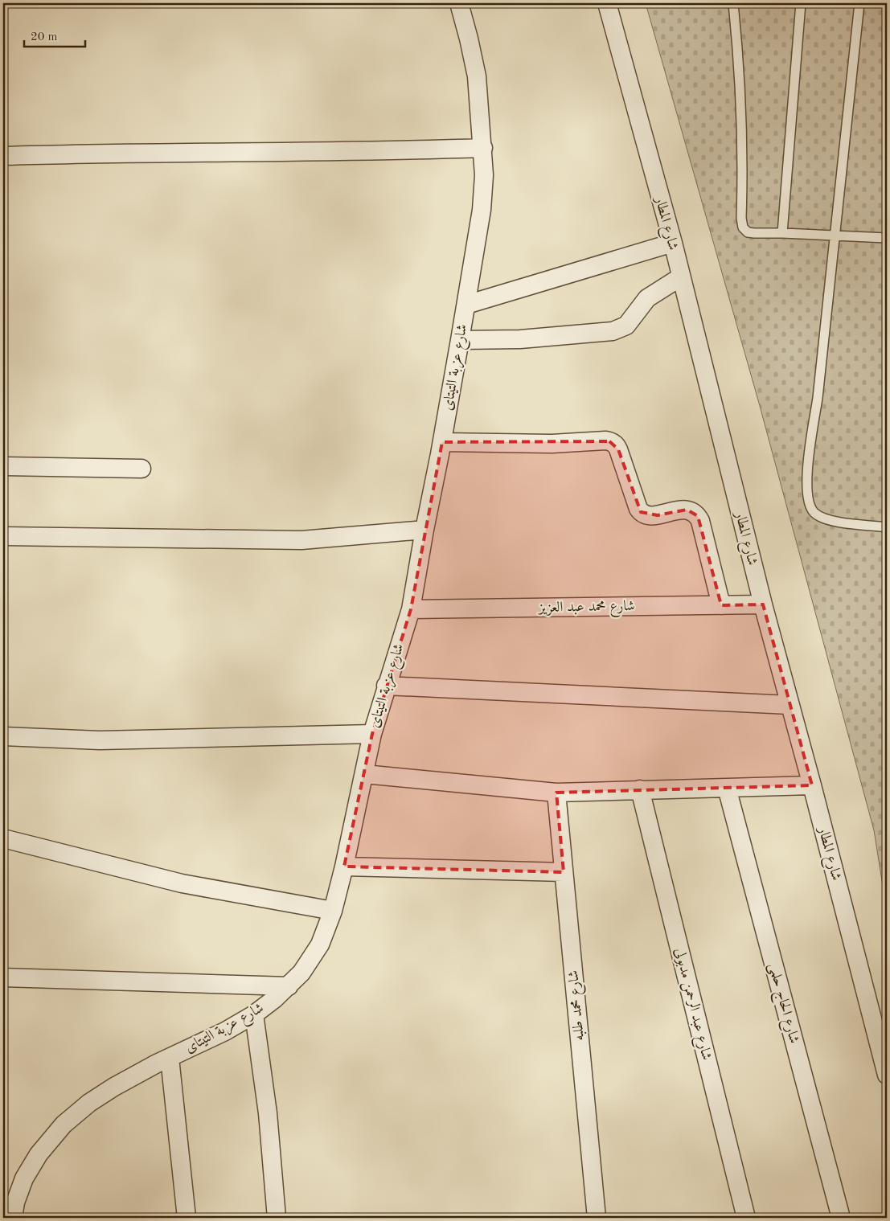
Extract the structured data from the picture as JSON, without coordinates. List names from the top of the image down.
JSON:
{
  "streets": {
    "street": [
      "شارع المطار",
      "شارع عزبة التيتاى",
      "شارع محمد عبد العزيز",
      "شارع الحاج حلمى",
      "شارع عبد الرحمن مدبولى",
      "شارع محمد طلبه"
    ]
  },
  "crossings": [
    ["شارع المطار", "شارع محمد عبد العزيز"],
    ["شارع عزبة التيتاى", "شارع محمد عبد العزيز"]
  ],
  "scale_bar": "20 m"
}
